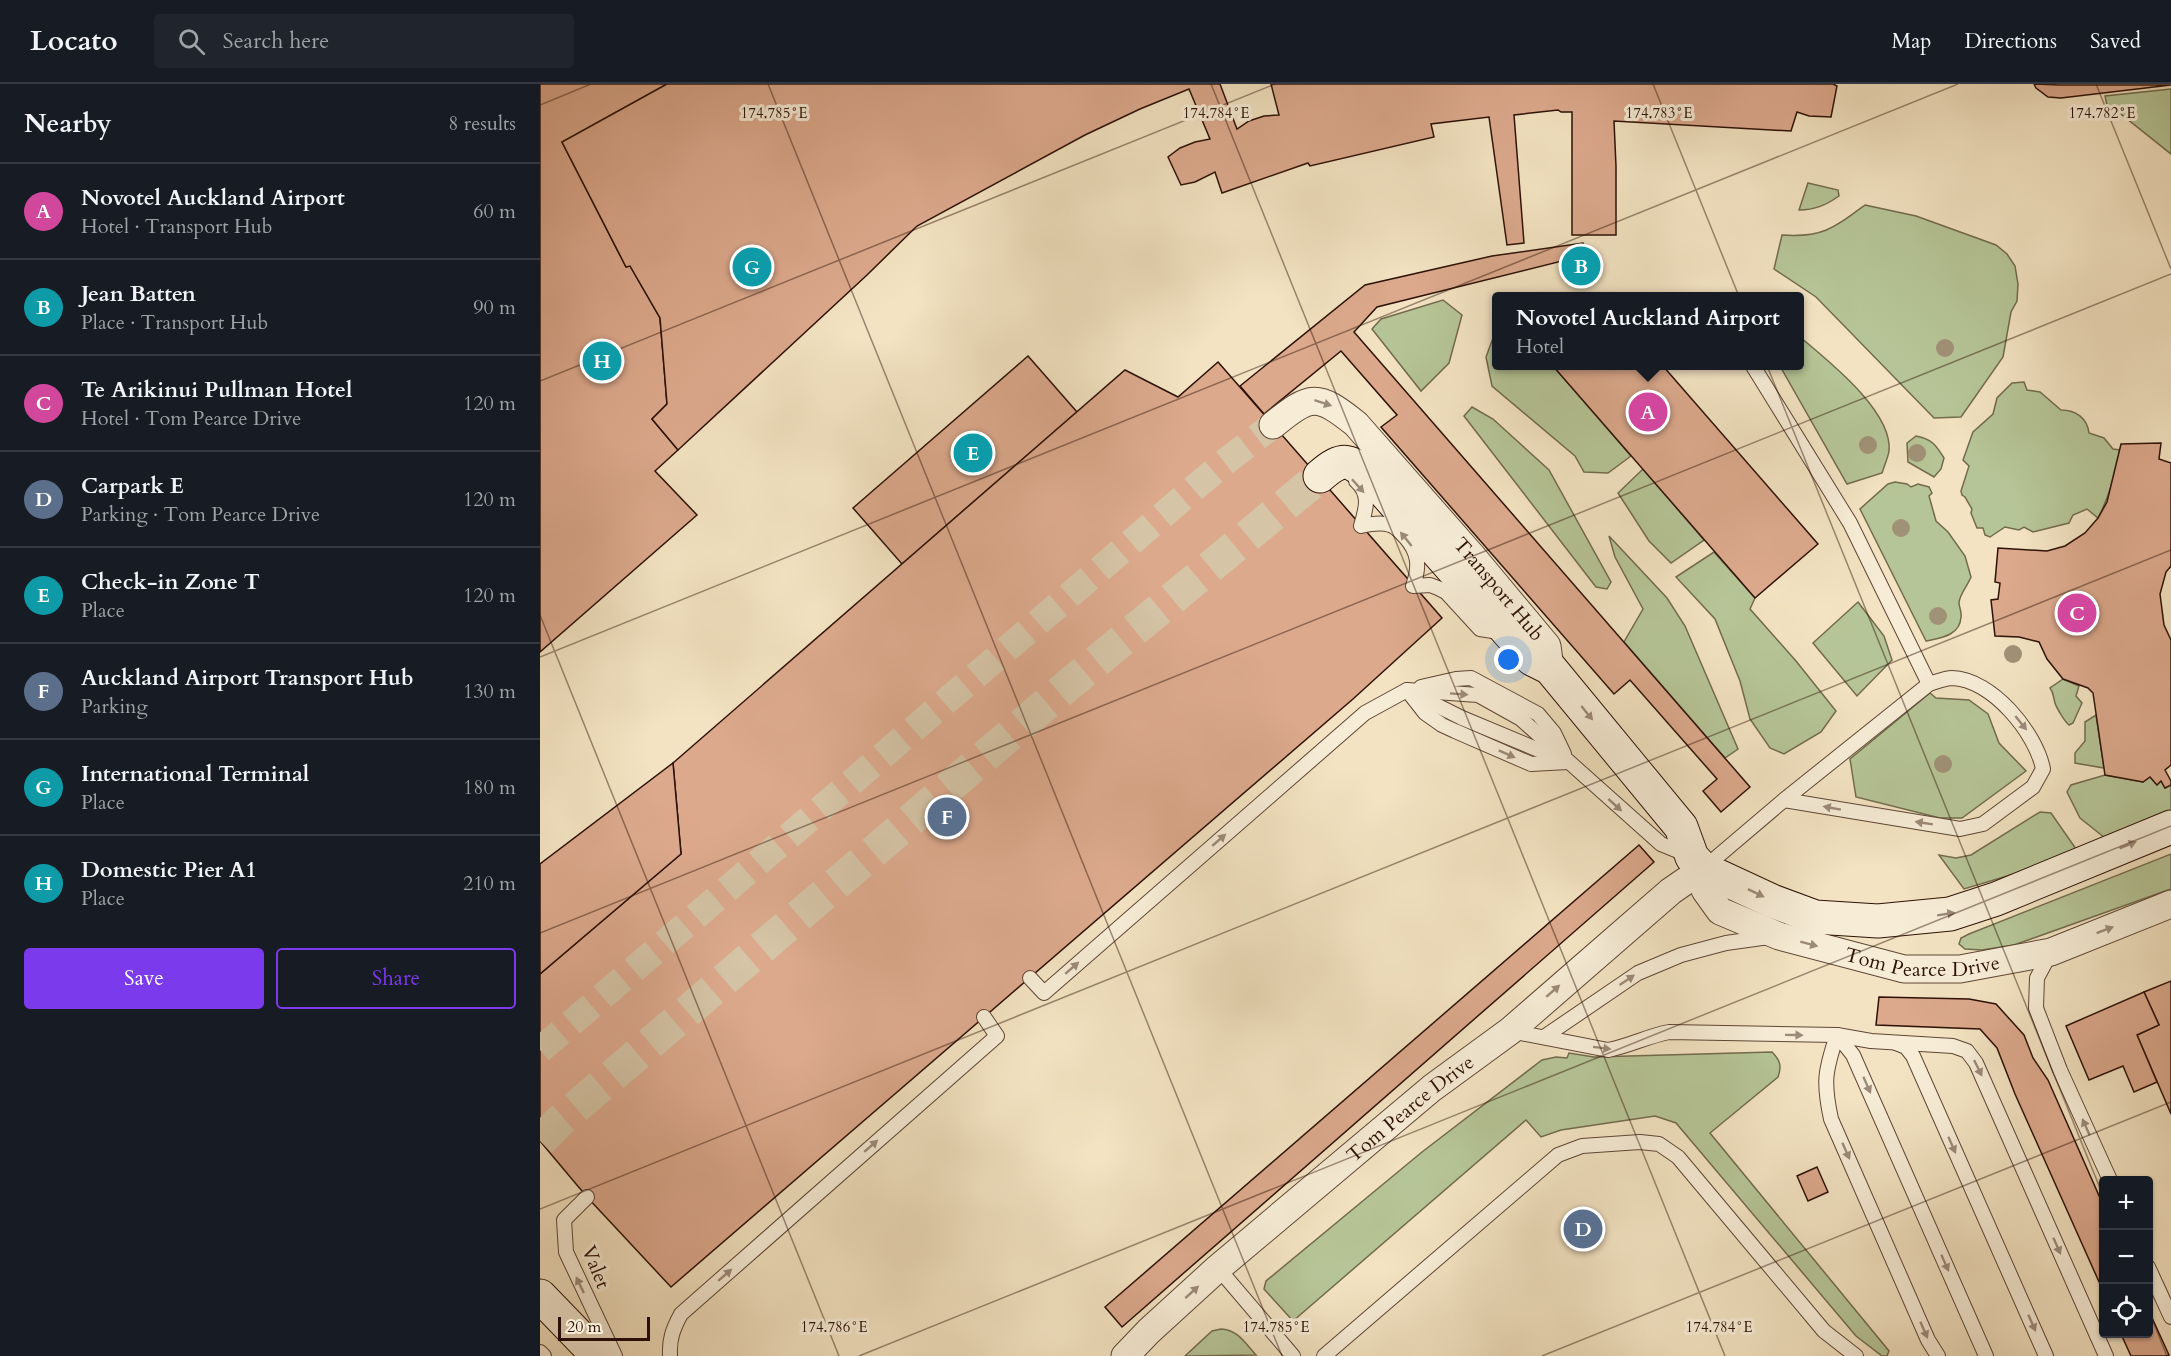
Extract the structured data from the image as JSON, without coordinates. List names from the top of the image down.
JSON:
{
  "streets": {
    "street": ["Transport Hub", "Tom Pearce Drive"],
    "lane": ["Valet"]
  },
  "crossings": [
    ["Transport Hub", "Tom Pearce Drive"]
  ],
  "one_way": ["Tom Pearce Drive", "Valet"],
  "scale_bar": "20 m",
  "page": {
    "header": "Locato",
    "search": "Search here",
    "nav": ["Map", "Directions", "Saved"],
    "heading": ["Nearby", "8 results"],
    "list": [
      {
        "mark": "A",
        "name": "Novotel Auckland Airport",
        "note": "Hotel · Transport Hub",
        "value": "60 m"
      },
      {
        "mark": "B",
        "name": "Jean Batten",
        "note": "Place · Transport Hub",
        "value": "90 m"
      },
      {
        "mark": "C",
        "name": "Te Arikinui Pullman Hotel",
        "note": "Hotel · Tom Pearce Drive",
        "value": "120 m"
      },
      {
        "mark": "D",
        "name": "Carpark E",
        "note": "Parking · Tom Pearce Drive",
        "value": "120 m"
      },
      {
        "mark": "E",
        "name": "Check-in Zone T",
        "note": "Place",
        "value": "120 m"
      },
      {
        "mark": "F",
        "name": "Auckland Airport Transport Hub",
        "note": "Parking",
        "value": "130 m"
      },
      {
        "mark": "G",
        "name": "International Terminal",
        "note": "Place",
        "value": "180 m"
      },
      {
        "mark": "H",
        "name": "Domestic Pier A1",
        "note": "Place",
        "value": "210 m"
      }
    ],
    "pins": [
      "B",
      "G",
      "H",
      "A",
      "E",
      "C",
      "F",
      "D"
    ],
    "popup": ["Novotel Auckland Airport", "Hotel"],
    "buttons": ["Save", "Share"],
    "map_buttons": ["+", "−"],
    "scale": "20 m"
  },
  "coordinates": [
    "174.785°E",
    "174.784°E",
    "174.783°E",
    "174.782°E",
    "174.786°E"
  ]
}
